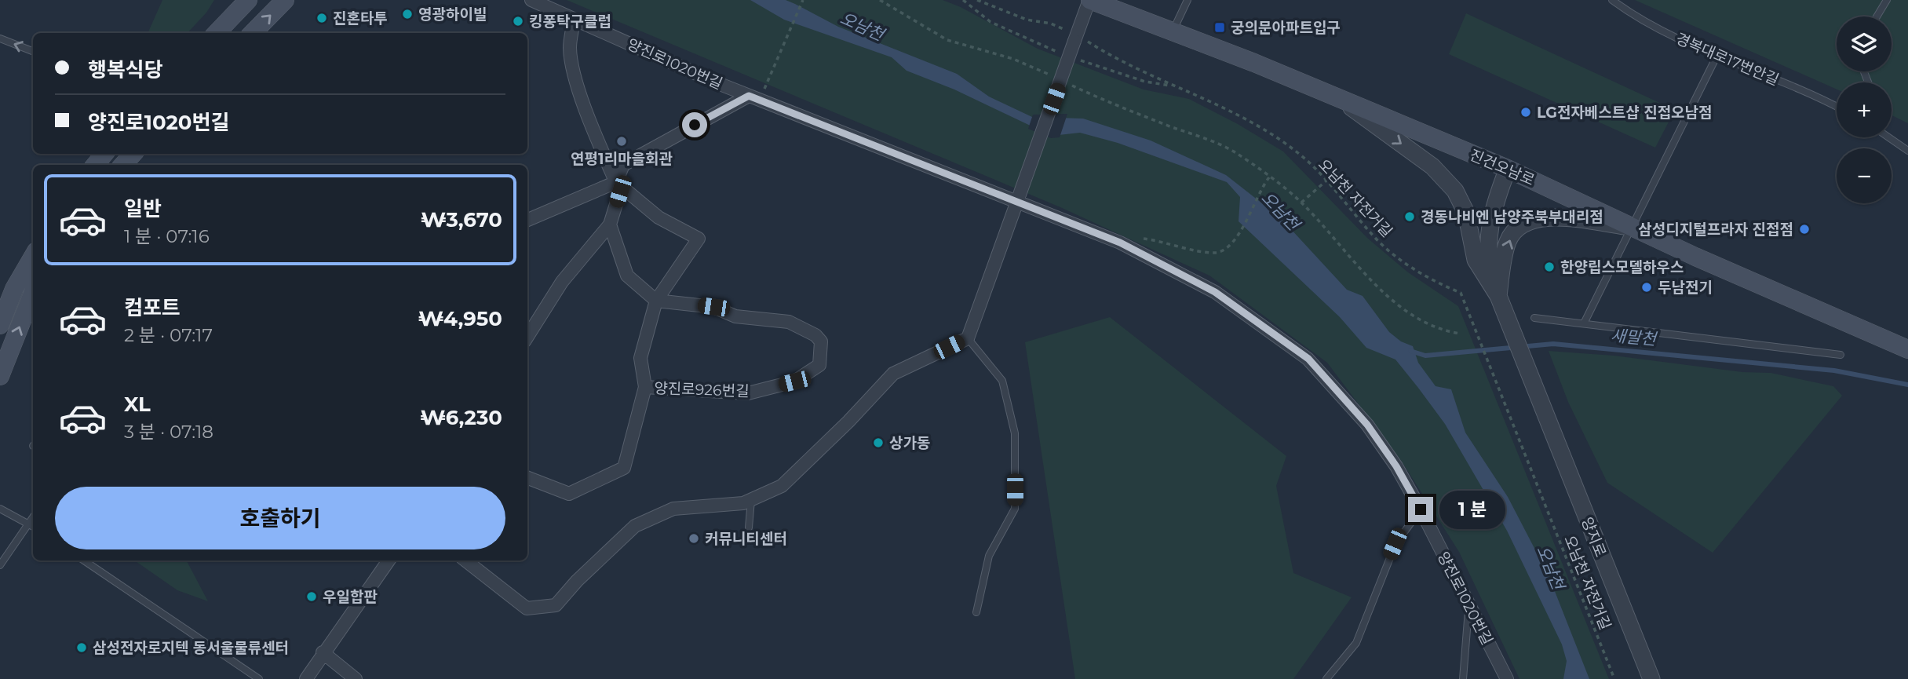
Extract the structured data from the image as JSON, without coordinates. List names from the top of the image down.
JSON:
{
  "streets": {
    "main road": ["진건오남로"],
    "street": ["양진로1020번길", "양진로926번길", "양지로"],
    "lane": ["경복대로17번안길"],
    "path": ["오남천 자전거길"]
  },
  "water": ["오남천", "새말천"],
  "places": {
    "other": [
      "영광하이빌",
      "진혼타투",
      "킹퐁탁구클럽",
      "LG전자베스트샵 진접오남점",
      "연평1리마을회관",
      "경동나비엔 남양주북부대리점",
      "삼성디지털프라자 진접점",
      "한양립스모델하우스",
      "두남전기",
      "상가동",
      "커뮤니티센터",
      "우일합판",
      "삼성전자로지텍 동서울물류센터"
    ],
    "transit": ["궁의문아파트입구"]
  },
  "page": {
    "map_buttons": ["+", "−"],
    "banner": ["행복식당", "양진로1020번길"],
    "list": [
      {
        "name": "일반",
        "note": "1 분 · 07:16",
        "value": "₩3,670"
      },
      {
        "name": "컴포트",
        "note": "2 분 · 07:17",
        "value": "₩4,950"
      },
      {
        "name": "XL",
        "note": "3 분 · 07:18",
        "value": "₩6,230"
      }
    ],
    "buttons": "호출하기",
    "bubble": "1 분"
  }
}
